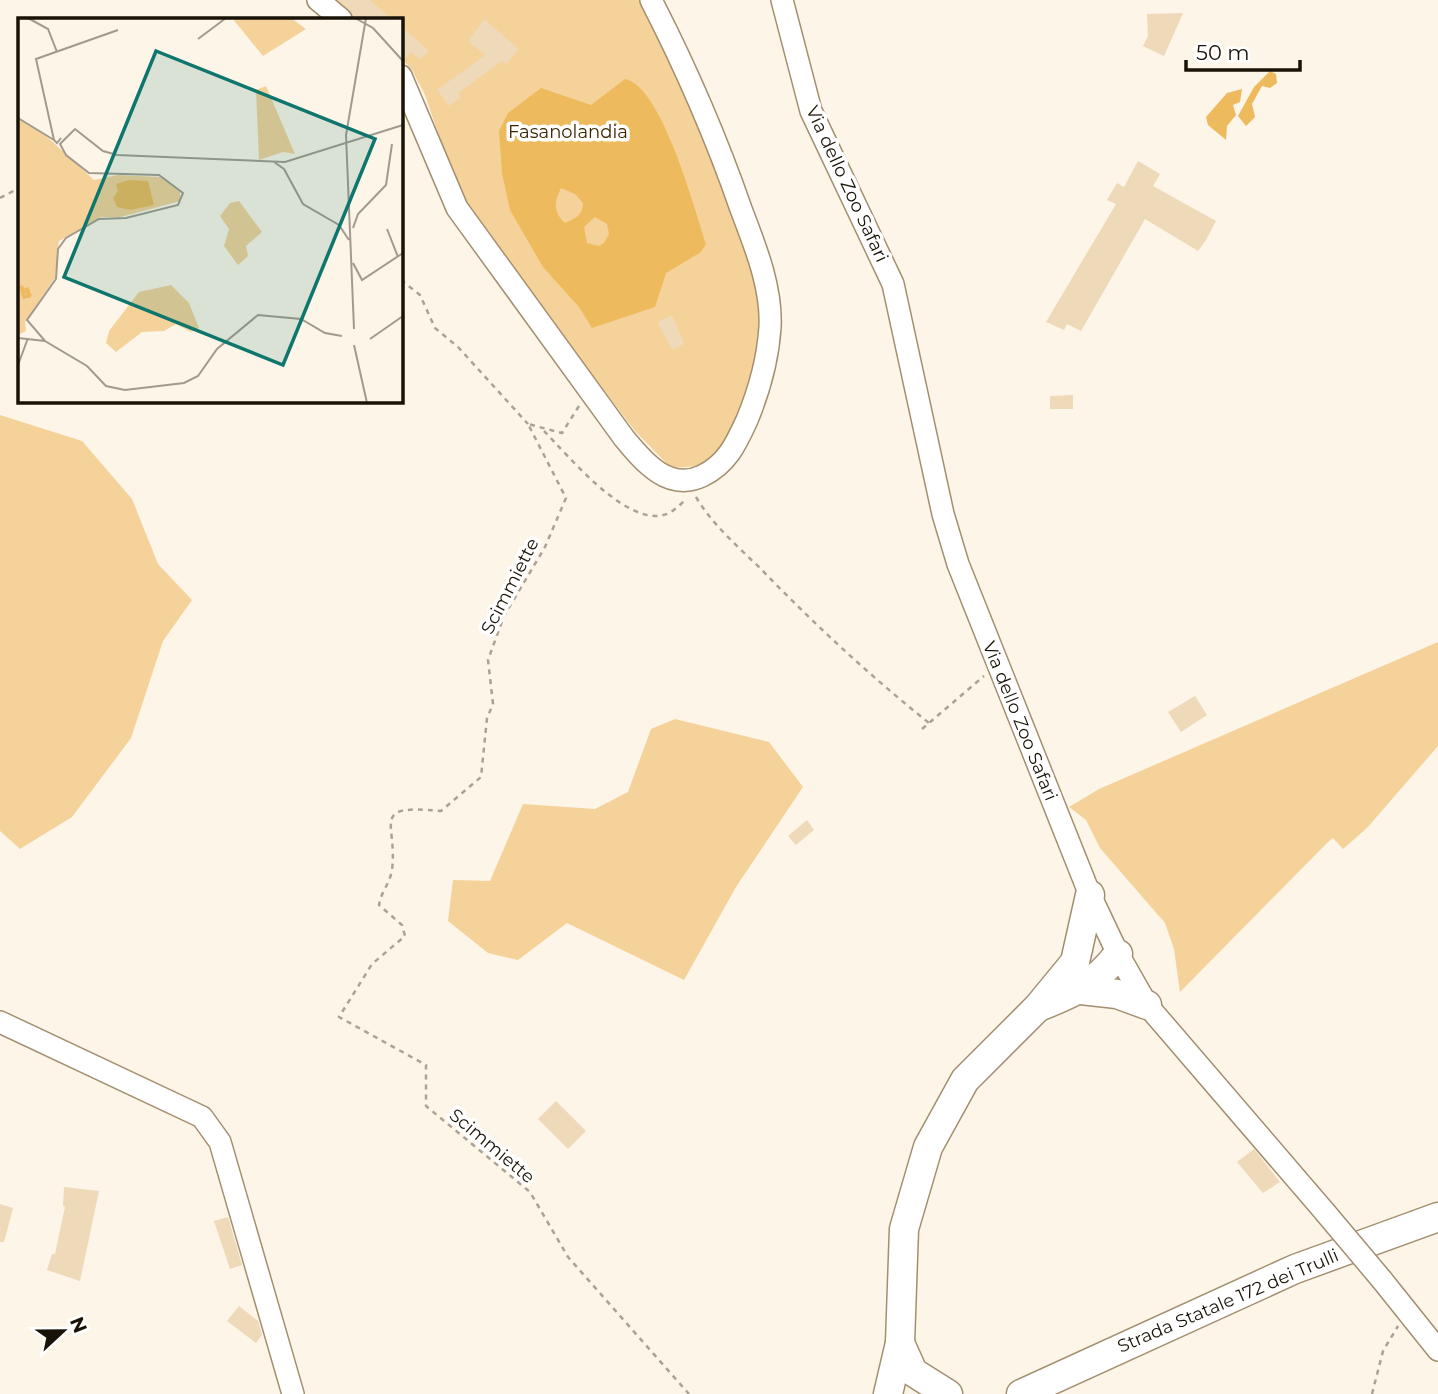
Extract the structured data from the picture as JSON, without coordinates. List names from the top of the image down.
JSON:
{
  "streets": {
    "main road": ["Strada Statale 172 dei Trulli"],
    "street": ["Via dello Zoo Safari"],
    "path": ["Scimmiette"]
  },
  "parks": ["Fasanolandia"],
  "scale_bar": "50 m",
  "north": "right"
}
